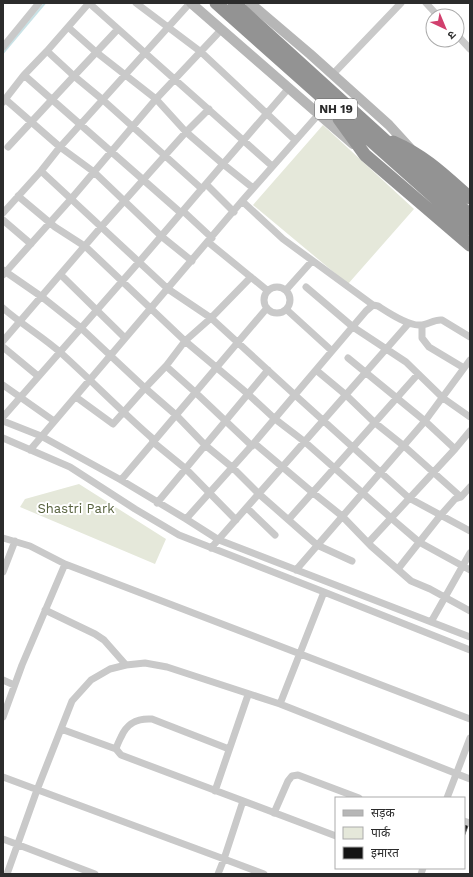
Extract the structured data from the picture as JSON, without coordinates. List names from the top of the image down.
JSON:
{
  "streets": {
    "highway": ["NH 19"]
  },
  "parks": ["Shastri Park"],
  "legend": ["सड़क", "पार्क", "इमारत"],
  "north": "bottom right"
}
